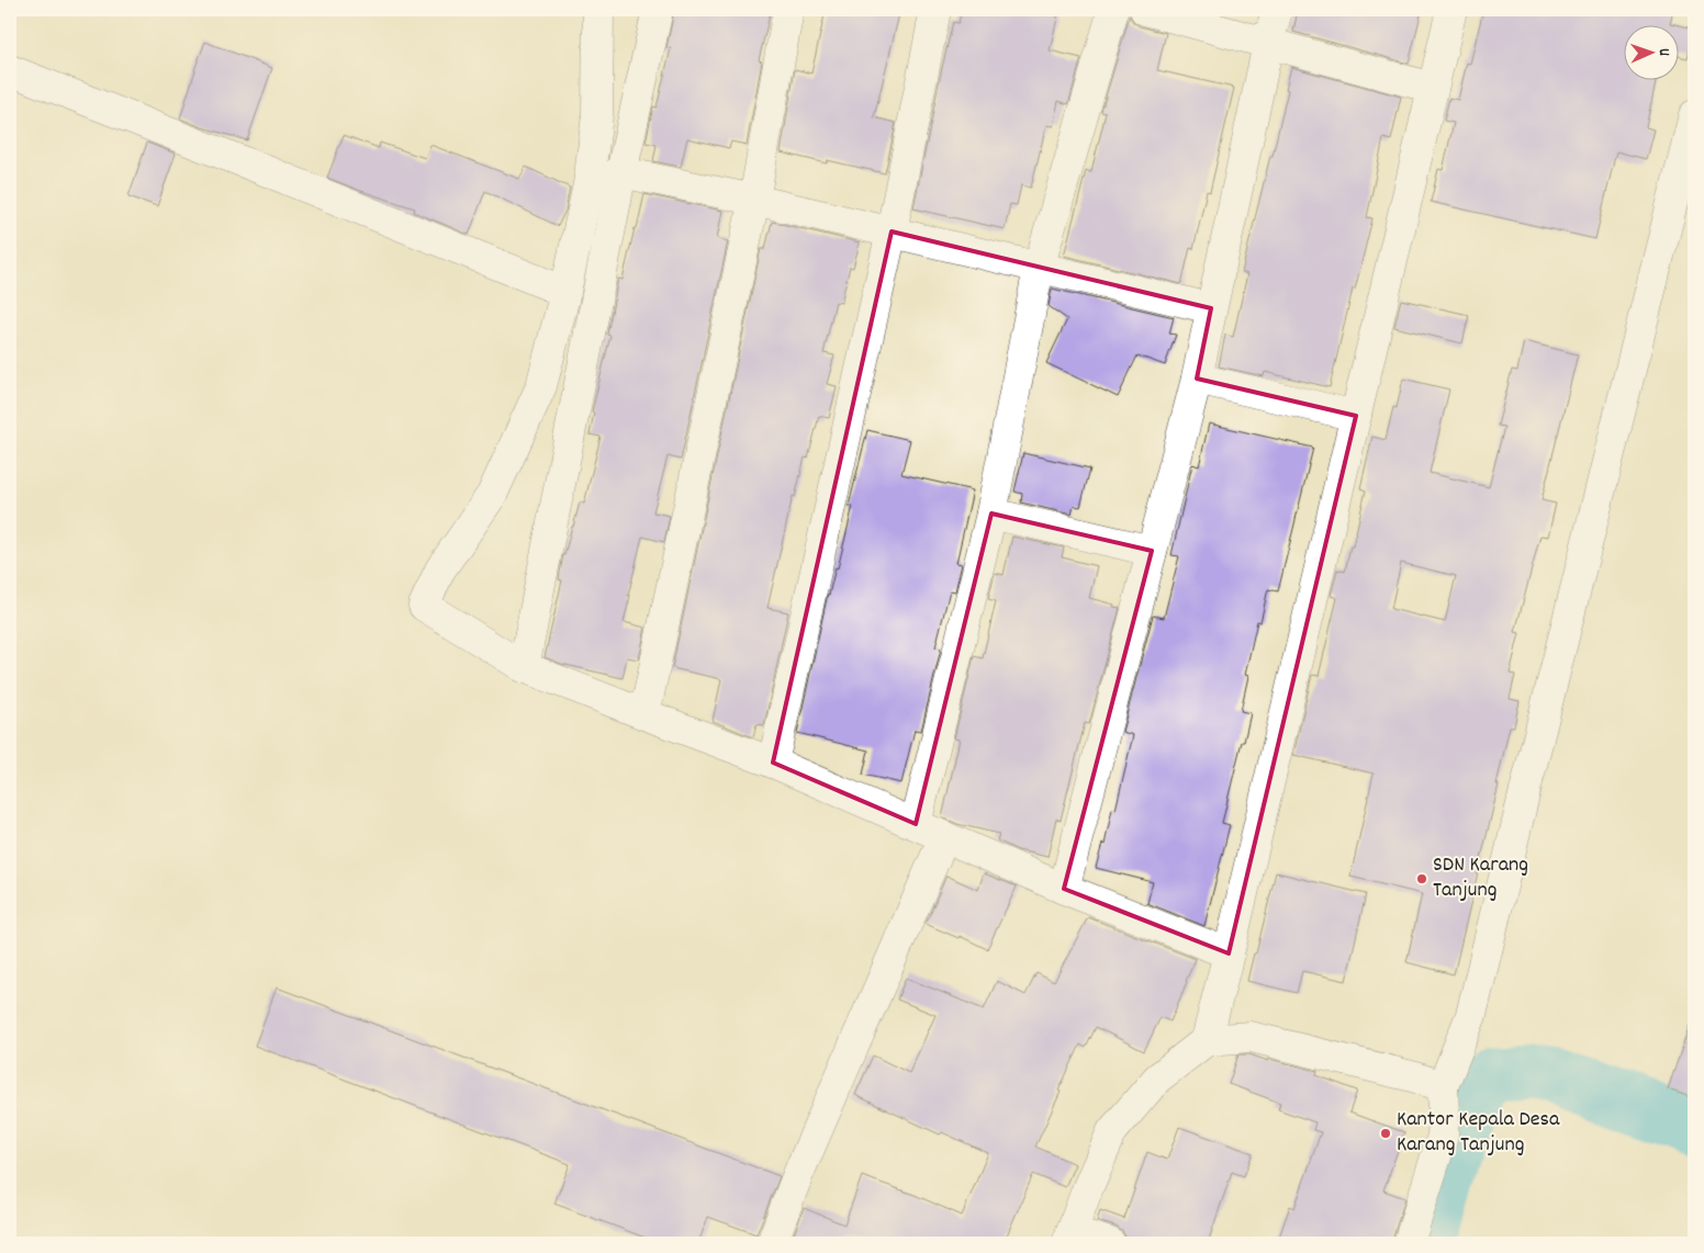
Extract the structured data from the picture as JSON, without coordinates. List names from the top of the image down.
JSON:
{
  "places": ["SDN Karang Tanjung", "Kantor Kepala Desa Karang Tanjung"],
  "north": "right"
}
